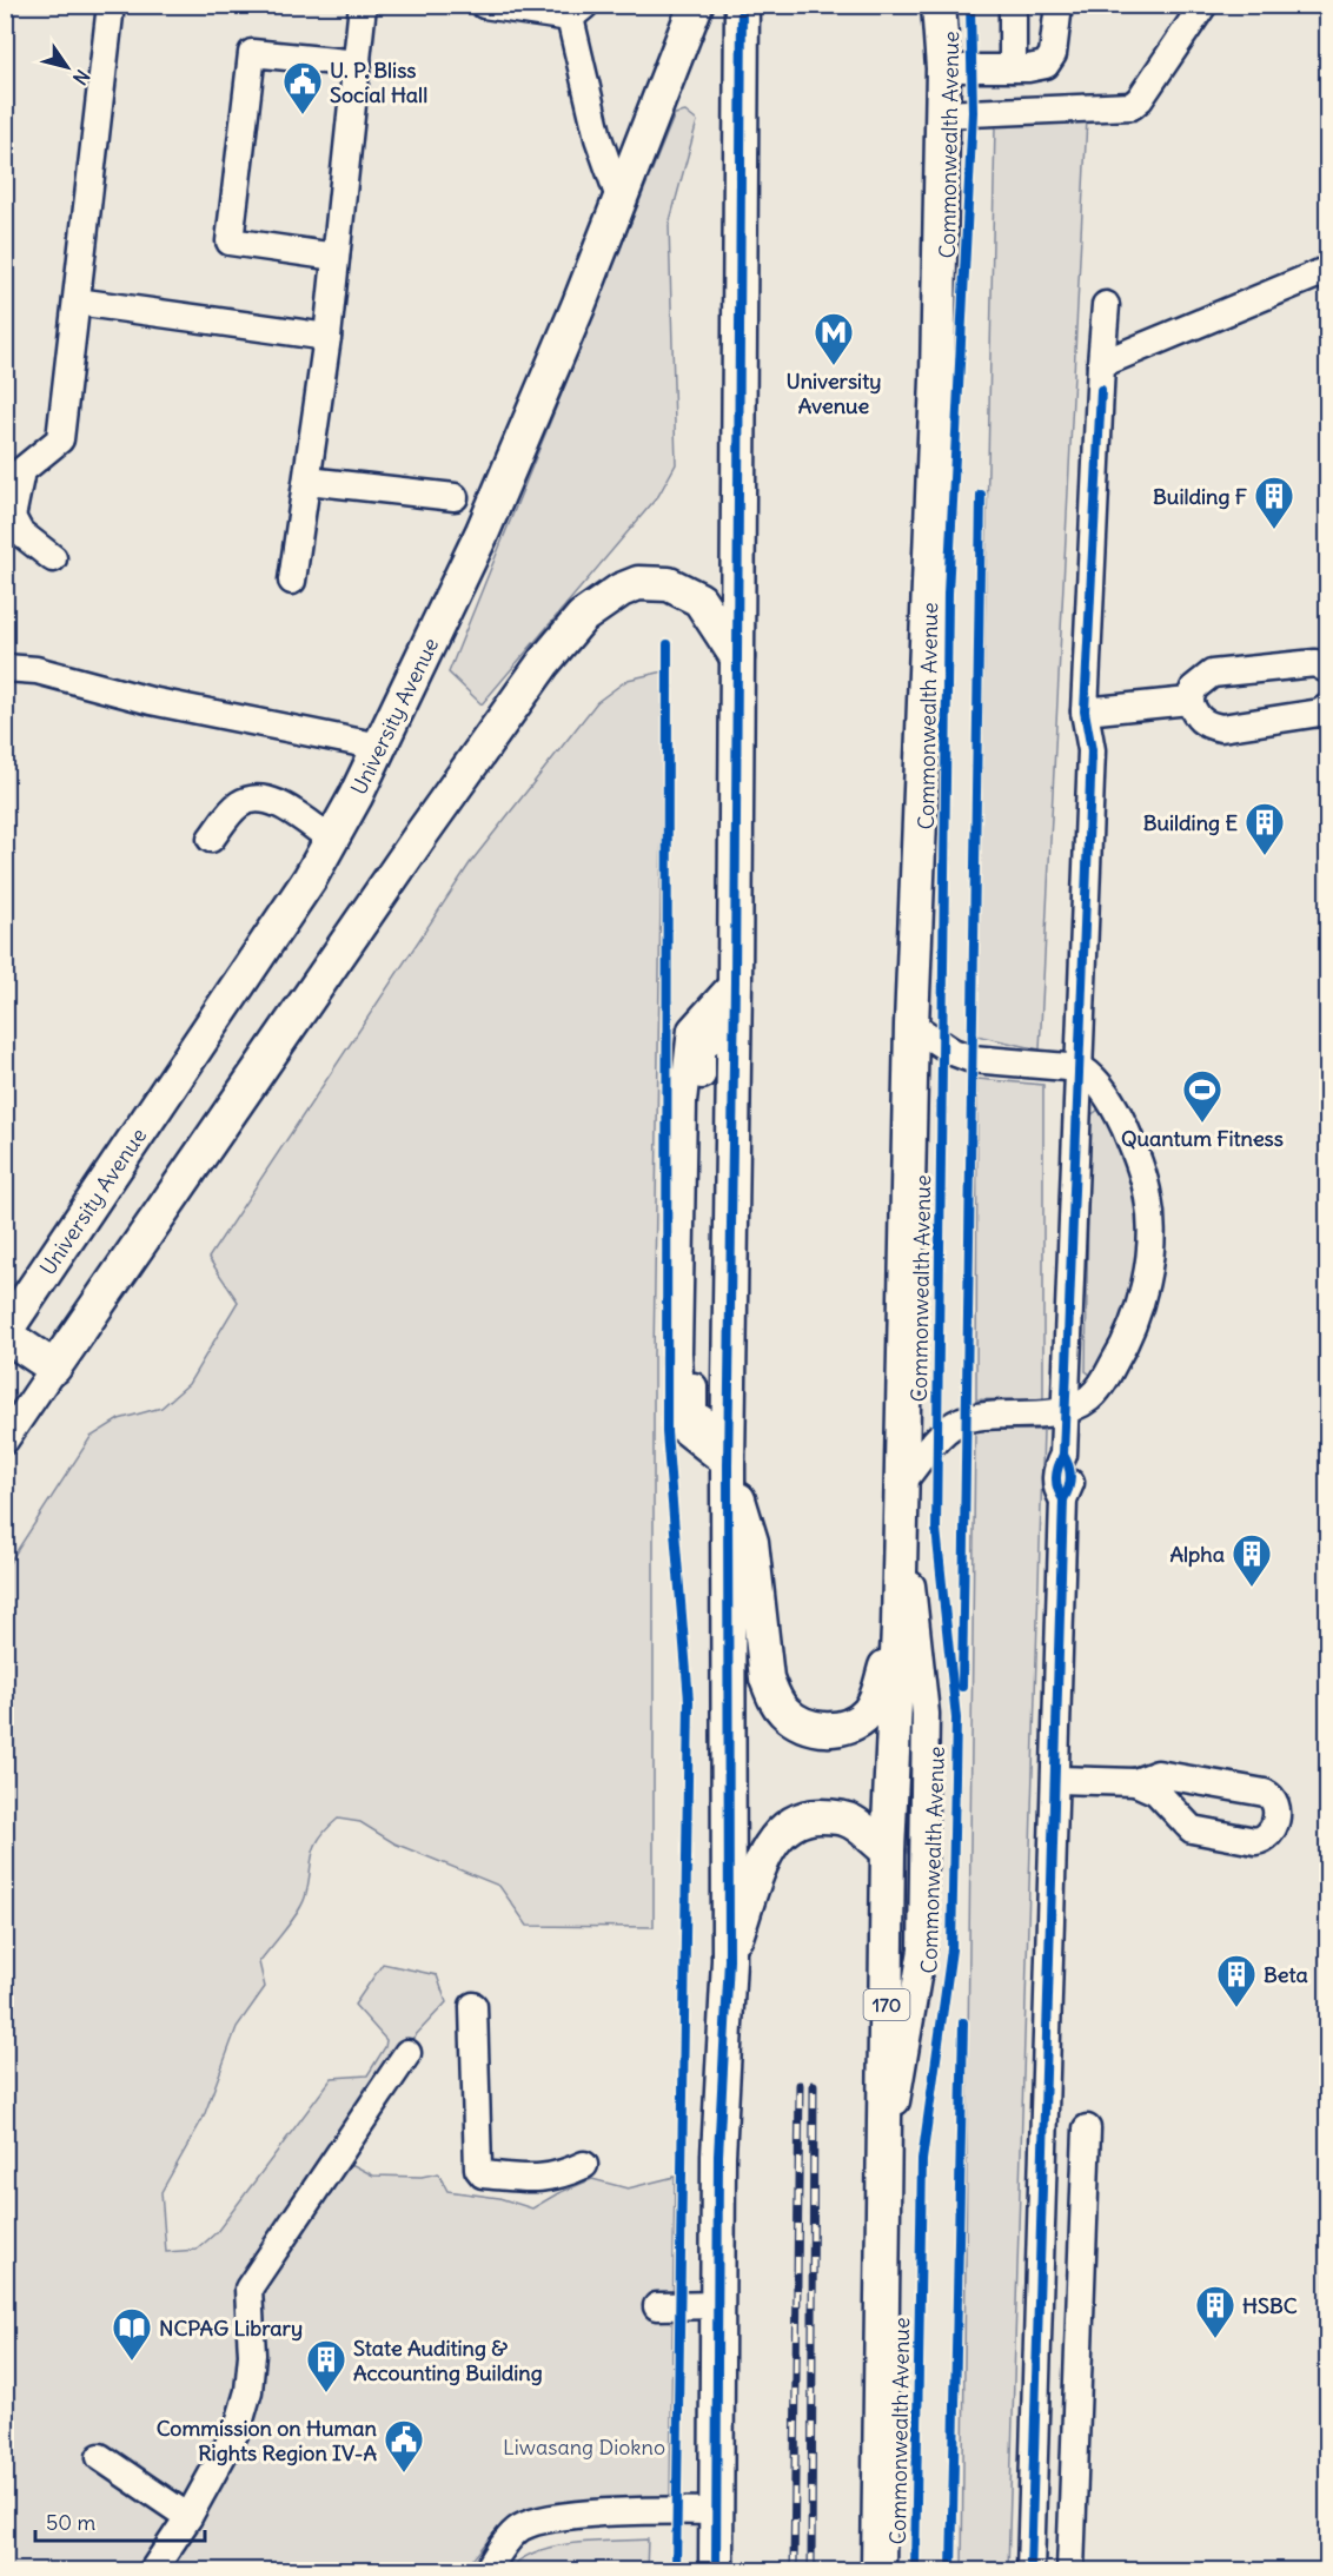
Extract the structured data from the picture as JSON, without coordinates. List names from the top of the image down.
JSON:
{
  "streets": {
    "main road": ["Commonwealth Avenue", "University Avenue", "170"]
  },
  "parks": ["Liwasang Diokno"],
  "places": {
    "public building": ["U. P. Bliss Social Hall", "Commission on Human Rights Region IV-A"],
    "metro station": ["University Avenue"],
    "building": [
      "Building F",
      "Building E",
      "Alpha",
      "Beta",
      "HSBC",
      "State Auditing & Accounting Building"
    ],
    "sports": ["Quantum Fitness"],
    "library": ["NCPAG Library"]
  },
  "scale_bar": "50 m",
  "north": "bottom right"
}
